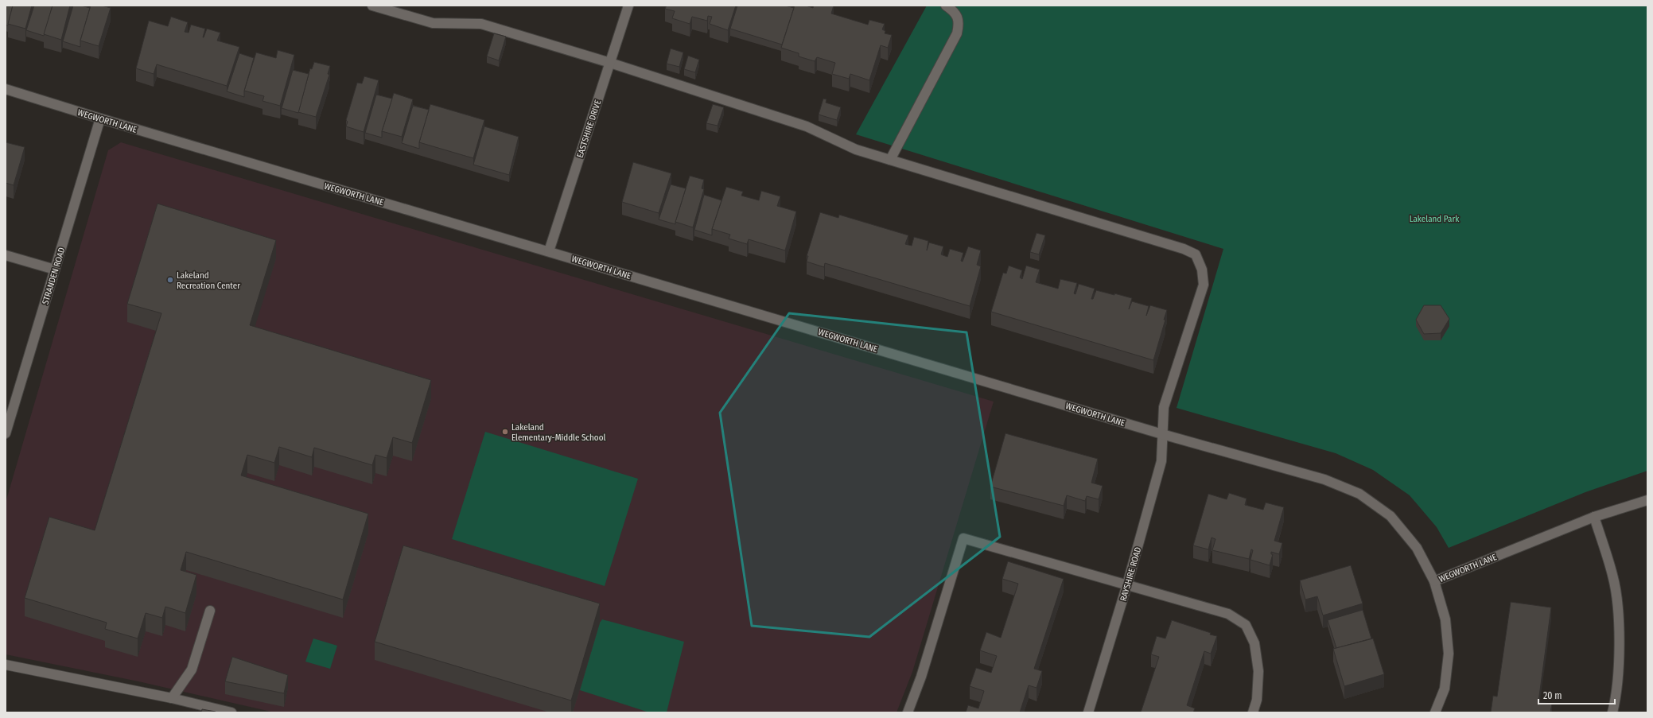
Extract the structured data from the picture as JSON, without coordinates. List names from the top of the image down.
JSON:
{
  "streets": {
    "street": [
      "WEGWORTH LANE",
      "EASTSHIRE DRIVE",
      "STRANDEN ROAD",
      "RAYSHIRE ROAD"
    ]
  },
  "crossings": [
    ["WEGWORTH LANE", "EASTSHIRE DRIVE"],
    ["WEGWORTH LANE", "STRANDEN ROAD"],
    ["WEGWORTH LANE", "RAYSHIRE ROAD"]
  ],
  "parks": ["Lakeland Park"],
  "places": ["Lakeland Recreation Center", "Lakeland Elementary-Middle School"],
  "scale_bar": "20 m"
}
